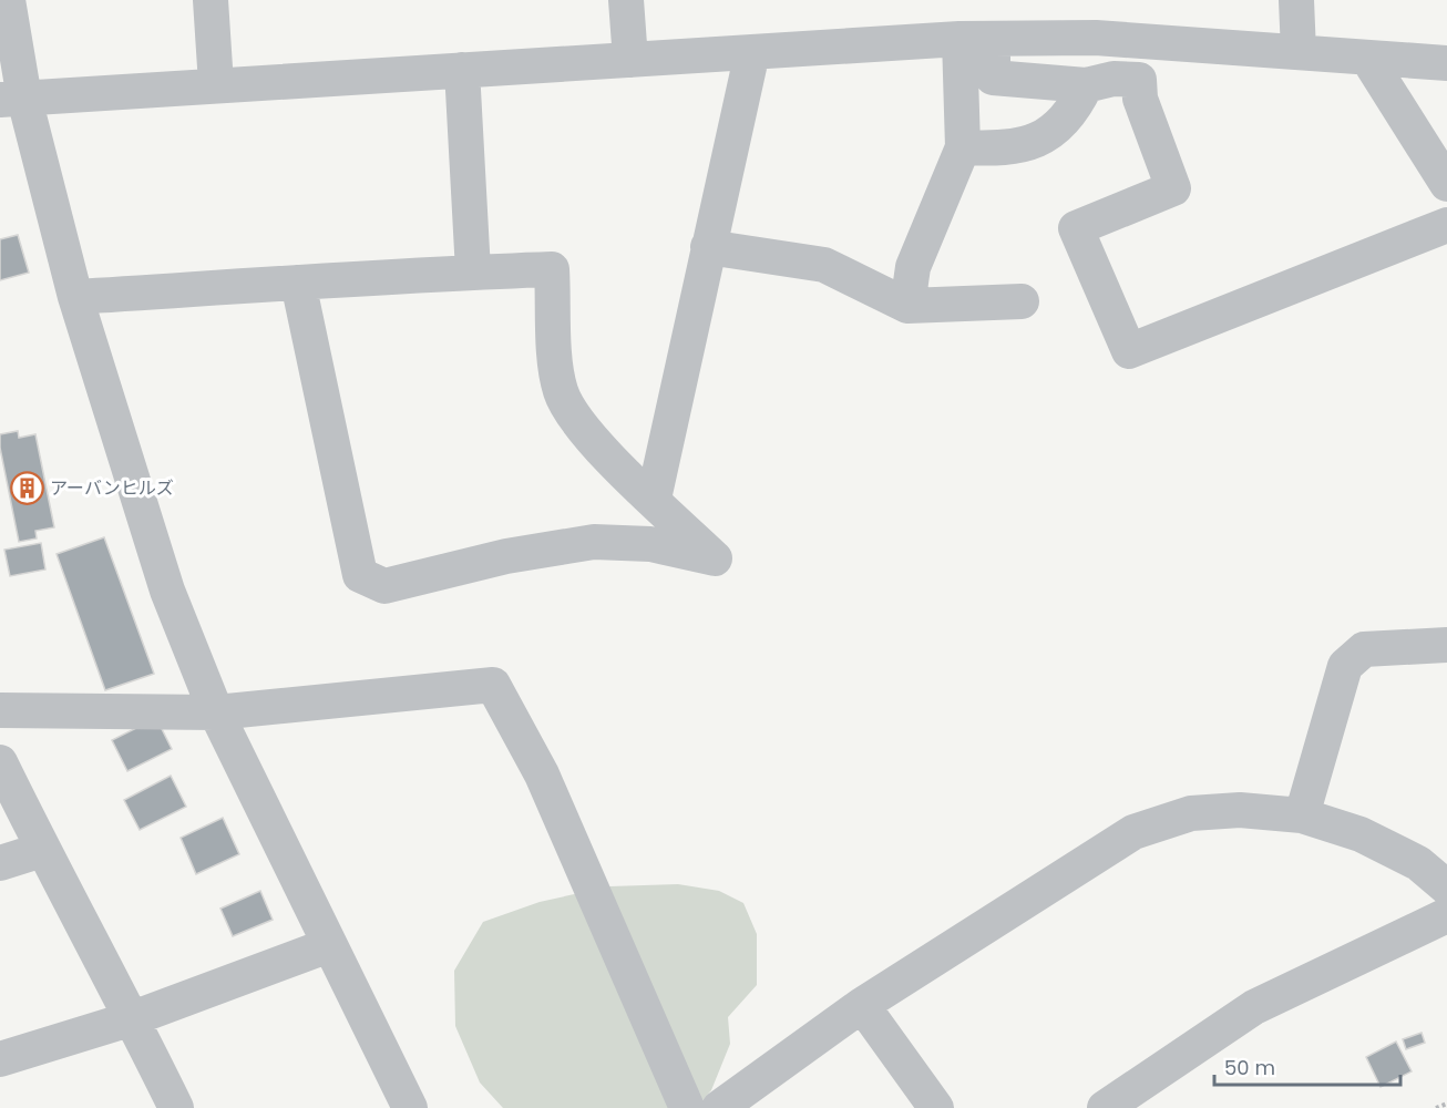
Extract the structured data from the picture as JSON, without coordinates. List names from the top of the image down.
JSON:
{
  "places": {
    "building": ["アーバンヒルズ"]
  },
  "scale_bar": "50 m"
}
